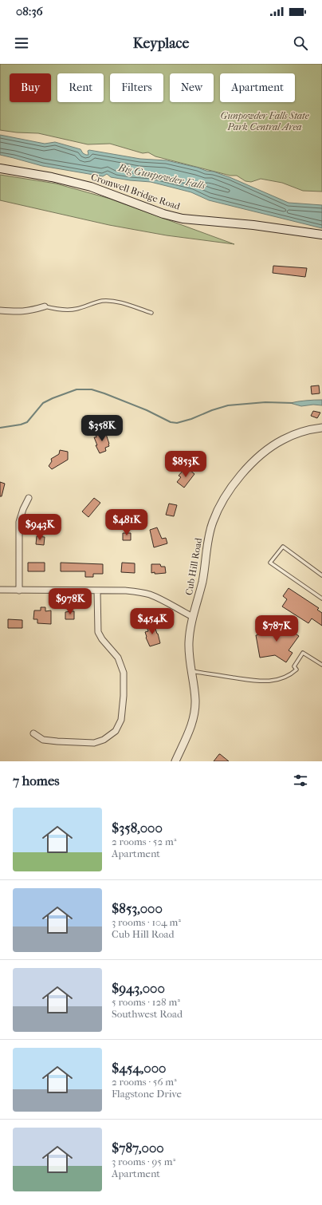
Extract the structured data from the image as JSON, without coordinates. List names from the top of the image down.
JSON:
{
  "streets": {
    "main road": ["Cromwell Bridge Road"],
    "street": ["Cub Hill Road"]
  },
  "water": ["Big Gunpowder Falls"],
  "parks": ["Gunpowder Falls State Park Central Area"],
  "page": {
    "status": "08:36",
    "header": "Keyplace",
    "chip": [
      "Buy",
      "Rent",
      "Filters",
      "New",
      "Apartment"
    ],
    "price": [
      "$358K",
      "$853K",
      "$481K",
      "$943K",
      "$978K",
      "$454K",
      "$787K"
    ],
    "heading": "7 homes",
    "list": [
      {
        "name": "$358,000",
        "note": "2 rooms · 52 m² · Apartment"
      },
      {
        "name": "$853,000",
        "note": "3 rooms · 104 m² · Cub Hill Road"
      },
      {
        "name": "$943,000",
        "note": "5 rooms · 128 m² · Southwest Road"
      },
      {
        "name": "$454,000",
        "note": "2 rooms · 56 m² · Flagstone Drive"
      },
      {
        "name": "$787,000",
        "note": "3 rooms · 95 m² · Apartment"
      }
    ]
  }
}
